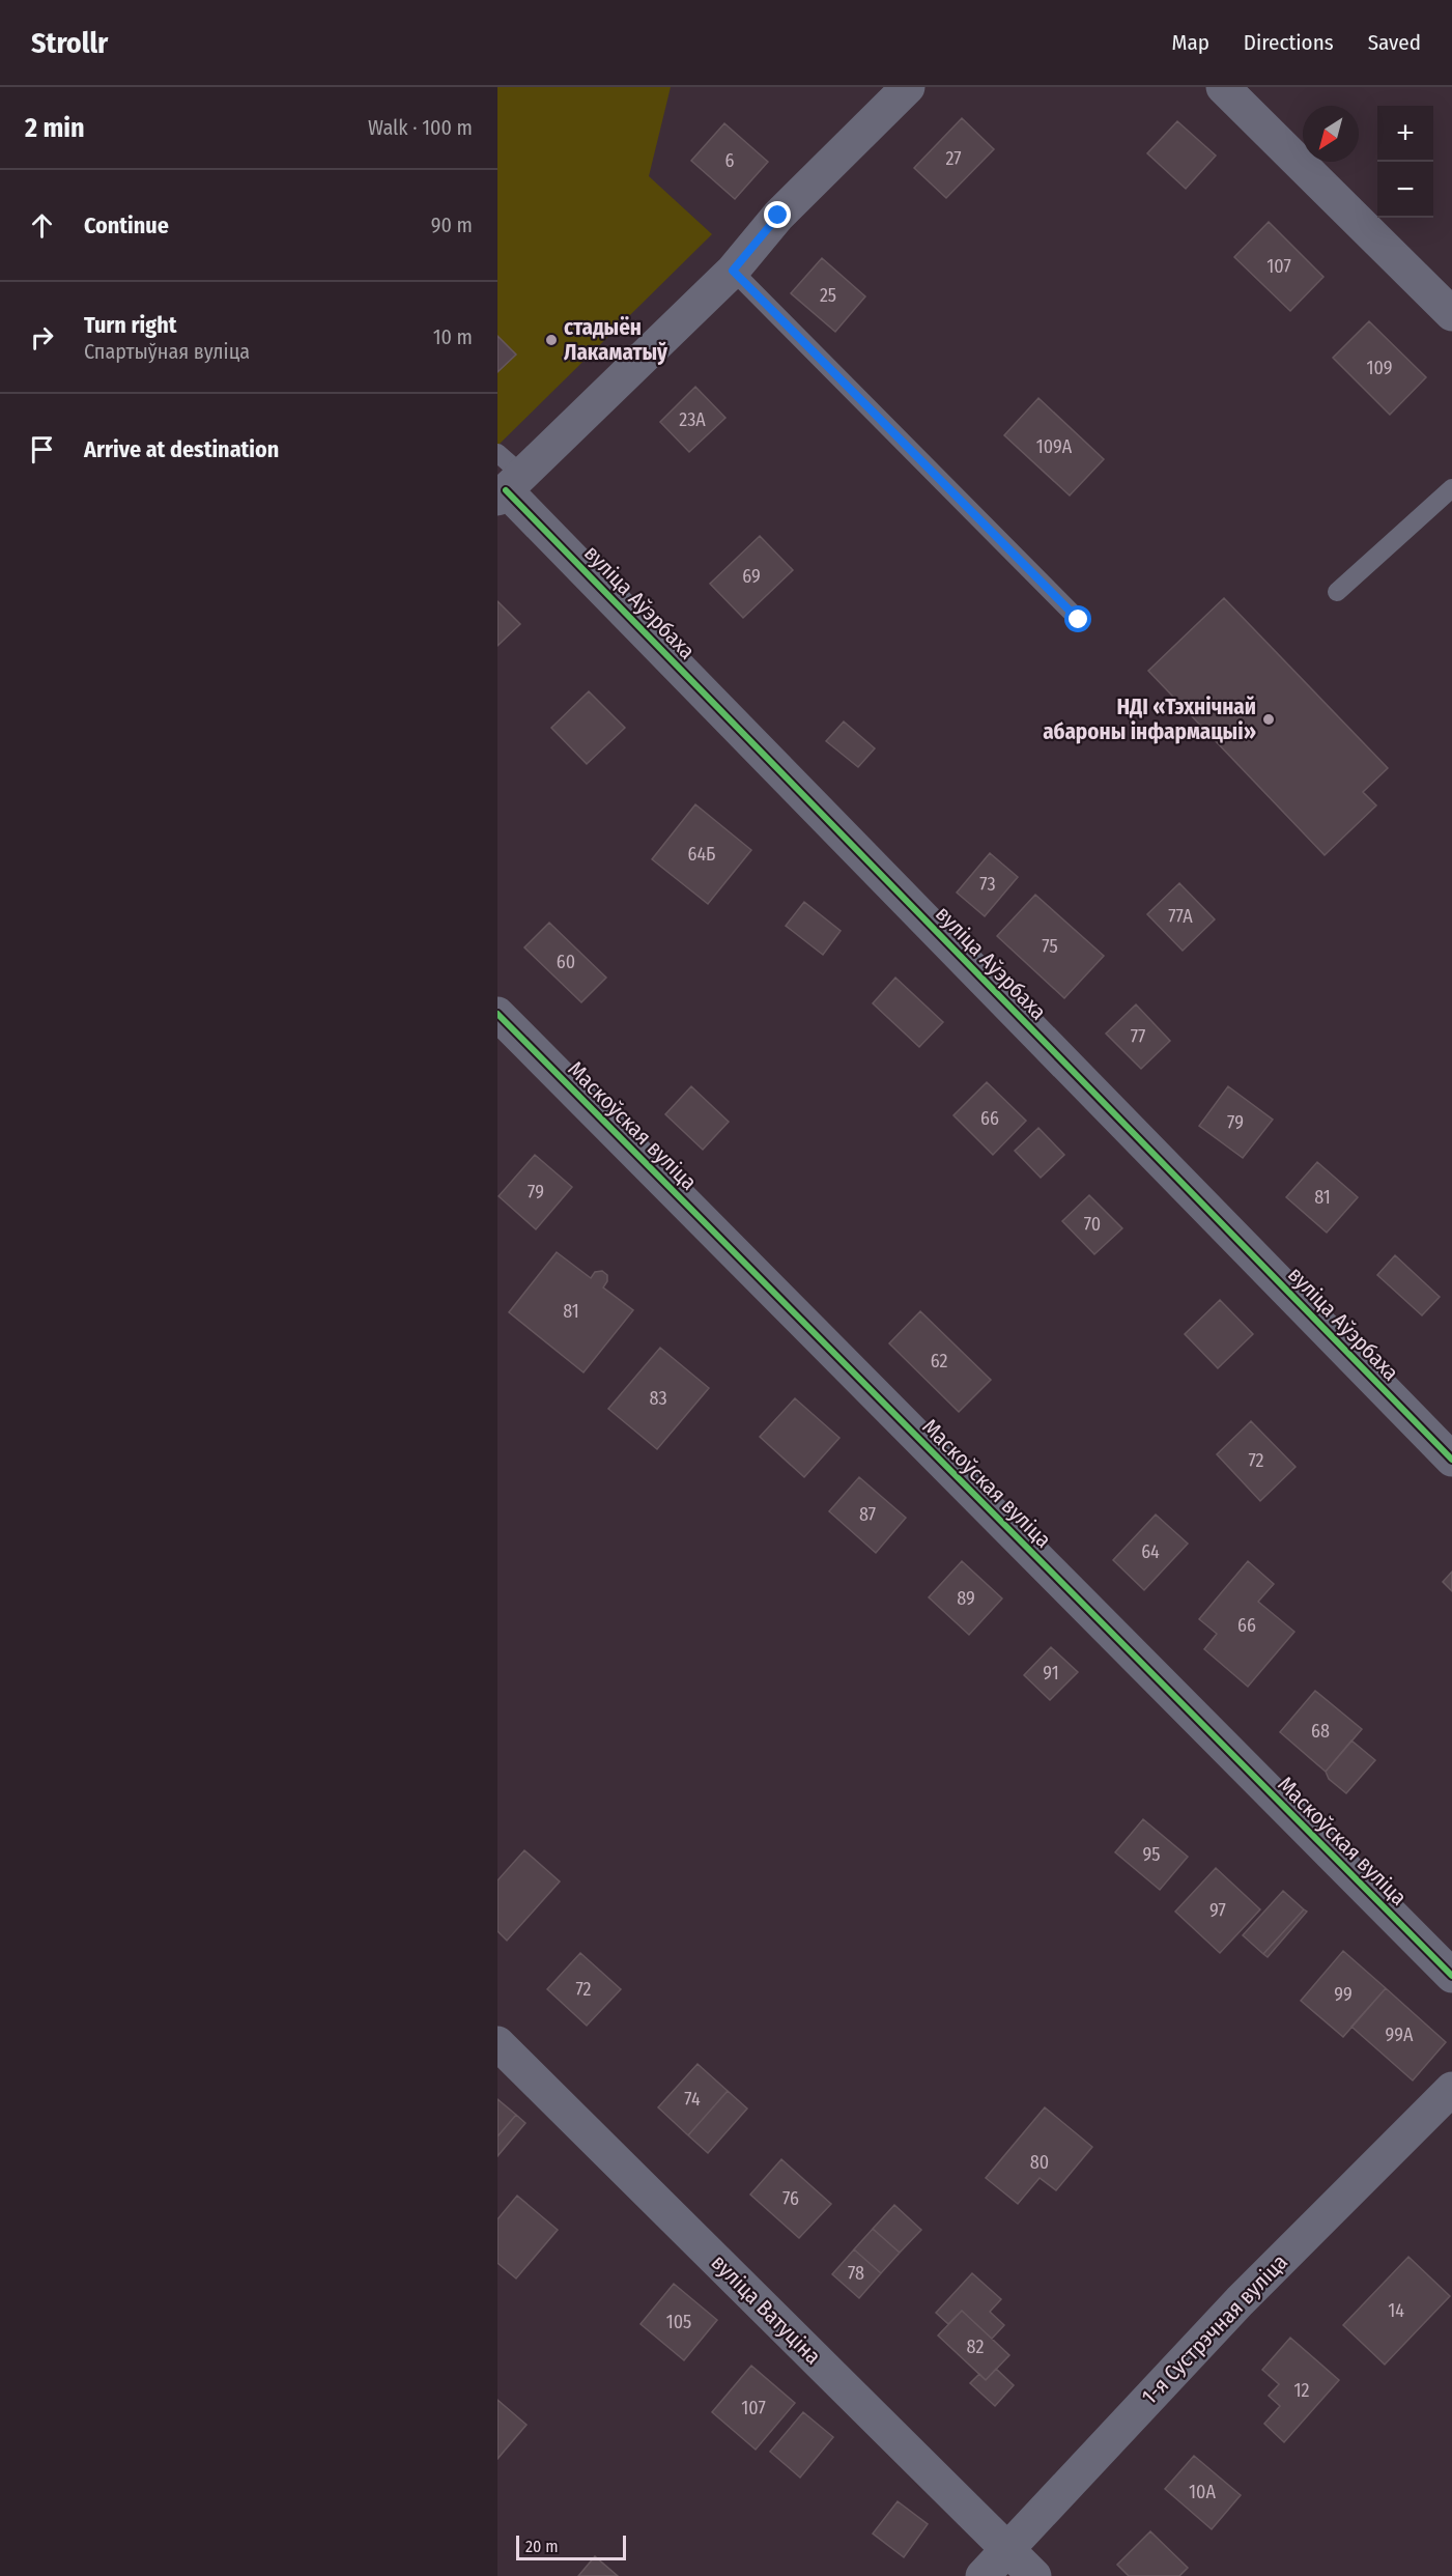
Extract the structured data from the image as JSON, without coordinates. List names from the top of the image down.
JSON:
{
  "streets": {
    "street": [
      "вуліца Аўэрбаха",
      "Маскоўская вуліца",
      "вуліца Ватуціна",
      "1-я Сустрэчная вуліца"
    ]
  },
  "crossings": [
    ["вуліца Ватуціна", "1-я Сустрэчная вуліца"]
  ],
  "places": ["стадыён Лакаматыў", "НДІ «Тэхнічнай абароны інфармацыі»"],
  "house_numbers": [
    "27",
    "6",
    "107",
    "25",
    "109",
    "23А",
    "109А",
    "69",
    "64Б",
    "73",
    "77А",
    "75",
    "60",
    "77",
    "66",
    "79",
    "79",
    "81",
    "70",
    "81",
    "62",
    "83",
    "72",
    "87",
    "64",
    "89",
    "66",
    "91",
    "68",
    "95",
    "97",
    "72",
    "99",
    "99А",
    "74",
    "80",
    "76",
    "78",
    "14",
    "105",
    "82",
    "12",
    "107",
    "10А"
  ],
  "scale_bar": "20 m",
  "north": "bottom left",
  "page": {
    "header": "Strollr",
    "nav": ["Map", "Directions", "Saved"],
    "heading": ["2 min", "Walk · 100 m"],
    "map_buttons": ["+", "−"],
    "list": [
      ["Continue", "90 m"],
      ["Turn right", "Спартыўная вуліца", "10 m"],
      "Arrive at destination"
    ],
    "scale": "20 m"
  }
}
